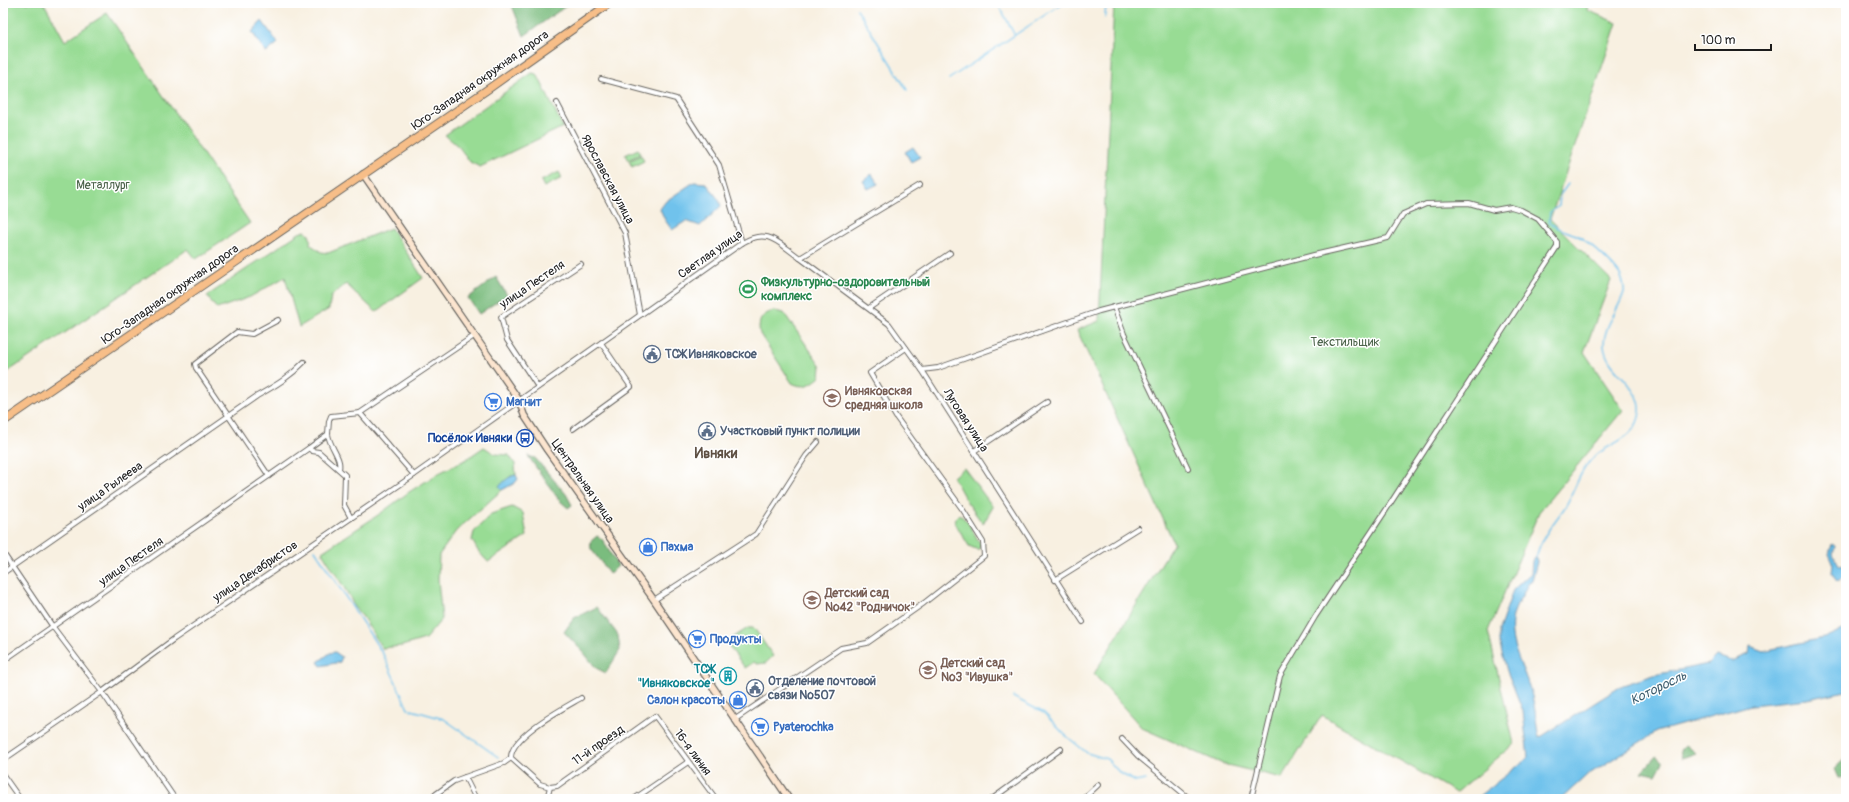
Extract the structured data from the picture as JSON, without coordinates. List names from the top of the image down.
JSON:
{
  "streets": {
    "highway": ["Юго-Западная окружная дорога"],
    "street": [
      "Ярославская улица",
      "Светлая улица",
      "улица Пестеля",
      "Луговая улица",
      "Центральная улица",
      "улица Рылеева",
      "улица Декабристов",
      "11-й проезд",
      "16-я линия"
    ]
  },
  "crossings": [
    ["Юго-Западная окружная дорога", "Центральная улица"],
    ["Ярославская улица", "Светлая улица"],
    ["Светлая улица", "улица Пестеля"],
    ["Светлая улица", "Луговая улица"],
    ["Светлая улица", "Центральная улица"],
    ["Светлая улица", "улица Декабристов"],
    ["Центральная улица", "улица Декабристов"],
    ["11-й проезд", "16-я линия"]
  ],
  "districts": ["Ивняки"],
  "water": ["Которосль"],
  "parks": ["Металлург", "Текстильщик"],
  "places": {
    "sports": ["Физкультурно-оздоровительный комплекс"],
    "public building": ["ТСЖ Ивняковское", "Участковый пункт полиции", "Отделение почтовой связи №507"],
    "school or university": ["Ивняковская средняя школа", "Детский сад №42 \"Родничок\"", "Детский сад №3 \"Ивушка\""],
    "supermarket": ["Магнит", "Продукты", "Pyaterochka"],
    "bus stop": ["Посёлок Ивняки"],
    "shop": ["Пахма", "Салон красоты"],
    "building": ["ТСЖ \"Ивняковское\""]
  },
  "scale_bar": "100 m"
}
